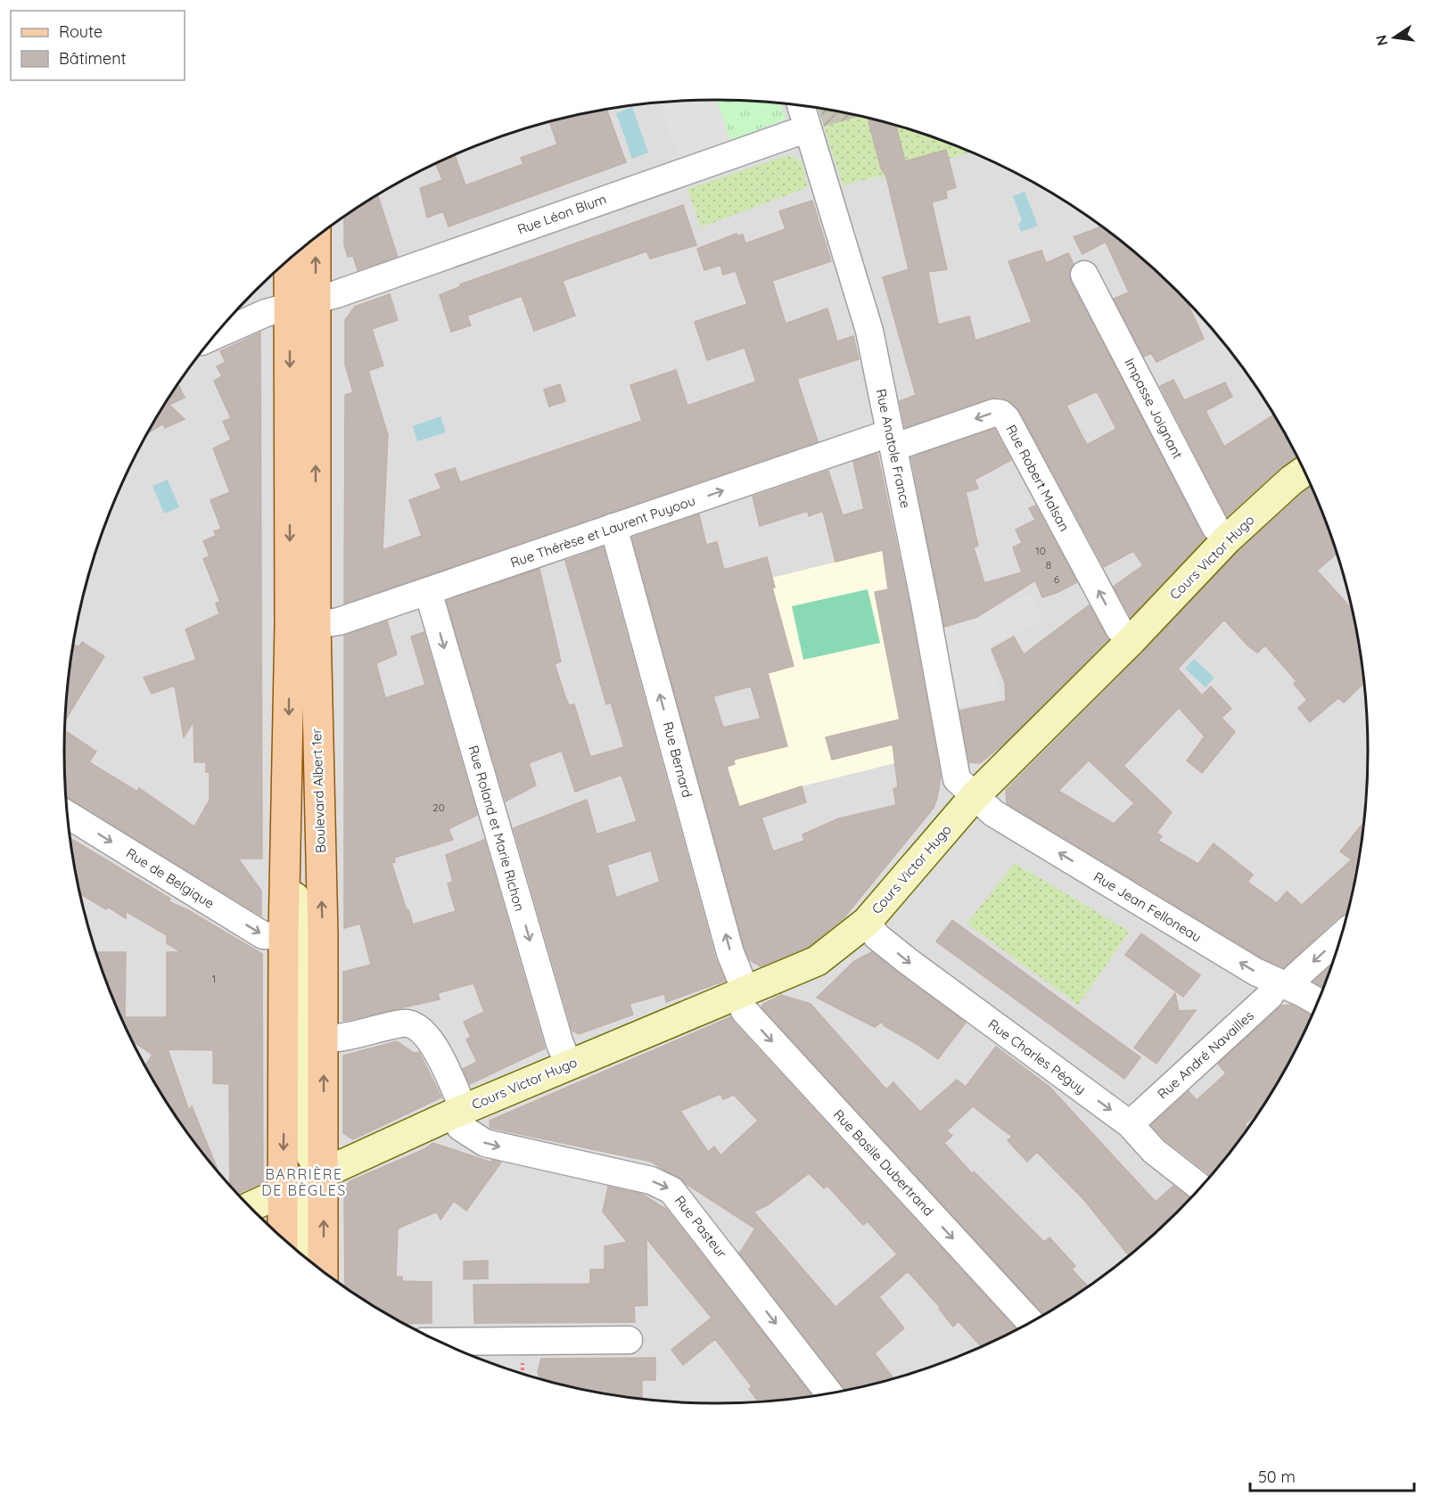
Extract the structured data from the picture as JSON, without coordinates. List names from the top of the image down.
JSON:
{
  "streets": {
    "main road": ["Boulevard Albert 1er"],
    "street": [
      "Rue Léon Blum",
      "Impasse Joignant",
      "Rue Anatole France",
      "Rue Robert Malsan",
      "Rue Thérèse et Laurent Puyoou",
      "Cours Victor Hugo",
      "Rue Bernard",
      "Rue Roland et Marie Richon",
      "Rue de Belgique",
      "Rue Jean Felloneau",
      "Rue André Navailles",
      "Rue Charles Péguy",
      "Rue Basile Dubertrand",
      "Rue Pasteur"
    ]
  },
  "crossings": [
    ["Rue Léon Blum", "Rue Anatole France"],
    ["Rue Léon Blum", "Boulevard Albert 1er"],
    ["Impasse Joignant", "Cours Victor Hugo"],
    ["Rue Anatole France", "Rue Robert Malsan"],
    ["Rue Anatole France", "Rue Thérèse et Laurent Puyoou"],
    ["Rue Anatole France", "Cours Victor Hugo"],
    ["Rue Anatole France", "Rue Jean Felloneau"],
    ["Rue Robert Malsan", "Rue Thérèse et Laurent Puyoou"],
    ["Rue Robert Malsan", "Cours Victor Hugo"],
    ["Rue Thérèse et Laurent Puyoou", "Rue Bernard"],
    ["Rue Thérèse et Laurent Puyoou", "Boulevard Albert 1er"],
    ["Rue Thérèse et Laurent Puyoou", "Rue Roland et Marie Richon"],
    ["Cours Victor Hugo", "Rue Bernard"],
    ["Cours Victor Hugo", "Boulevard Albert 1er"],
    ["Cours Victor Hugo", "Rue Roland et Marie Richon"],
    ["Cours Victor Hugo", "Rue Jean Felloneau"],
    ["Cours Victor Hugo", "Rue Charles Péguy"],
    ["Cours Victor Hugo", "Rue Basile Dubertrand"],
    ["Cours Victor Hugo", "Rue Pasteur"],
    ["Rue Bernard", "Rue Basile Dubertrand"],
    ["Boulevard Albert 1er", "Rue de Belgique"],
    ["Boulevard Albert 1er", "Rue Pasteur"],
    ["Rue Jean Felloneau", "Rue André Navailles"],
    ["Rue André Navailles", "Rue Charles Péguy"]
  ],
  "one_way": [
    "Rue Robert Malsan",
    "Rue Thérèse et Laurent Puyoou",
    "Rue Bernard",
    "Rue de Belgique",
    "Rue Jean Felloneau",
    "Rue Charles Péguy",
    "Rue Basile Dubertrand",
    "Rue Pasteur"
  ],
  "districts": ["BARRIÈRE DE BÈGLES"],
  "house_numbers": [
    "10",
    "8",
    "6",
    "20",
    "1"
  ],
  "legend": ["Route", "Bâtiment"],
  "scale_bar": "50 m",
  "north": "left"
}
